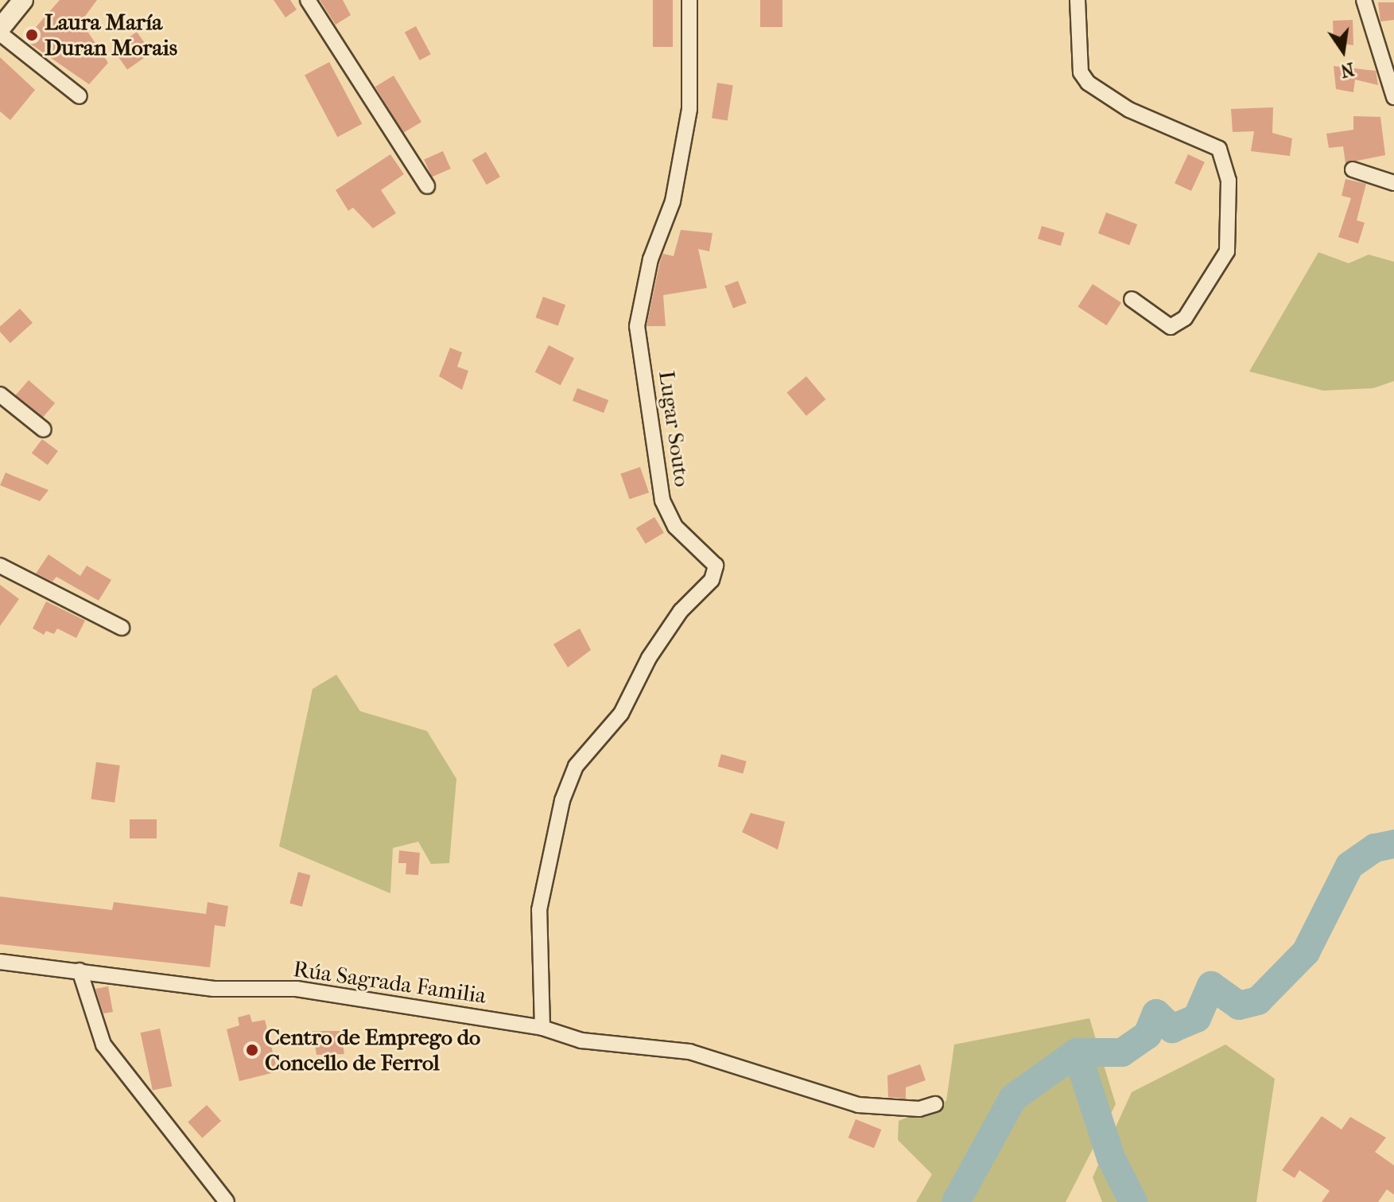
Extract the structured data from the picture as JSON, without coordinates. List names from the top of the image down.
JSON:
{
  "streets": {
    "street": ["Lugar Souto", "Rúa Sagrada Familia"]
  },
  "crossings": [
    ["Lugar Souto", "Rúa Sagrada Familia"]
  ],
  "places": ["Laura María Duran Morais", "Centro de Emprego do Concello de Ferrol"],
  "north": "bottom"
}
